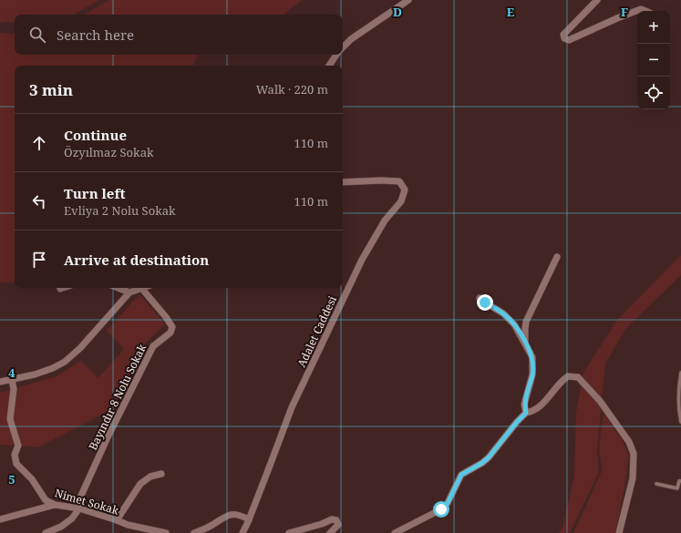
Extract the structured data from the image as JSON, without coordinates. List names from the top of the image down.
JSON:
{
  "streets": {
    "street": ["Adalet Caddesi", "Bayındır 8 Nolu Sokak", "Nimet Sokak"]
  },
  "crossings": [
    ["Bayındır 8 Nolu Sokak", "Nimet Sokak"]
  ],
  "page": {
    "map_buttons": ["+", "−"],
    "search": "Search here",
    "heading": ["3 min", "Walk · 220 m"],
    "list": [
      ["Continue", "Özyılmaz Sokak", "110 m"],
      ["Turn left", "Evliya 2 Nolu Sokak", "110 m"],
      "Arrive at destination"
    ]
  },
  "grid": {
    "columns": ["D", "E", "F"],
    "rows": ["4", "5"]
  }
}
